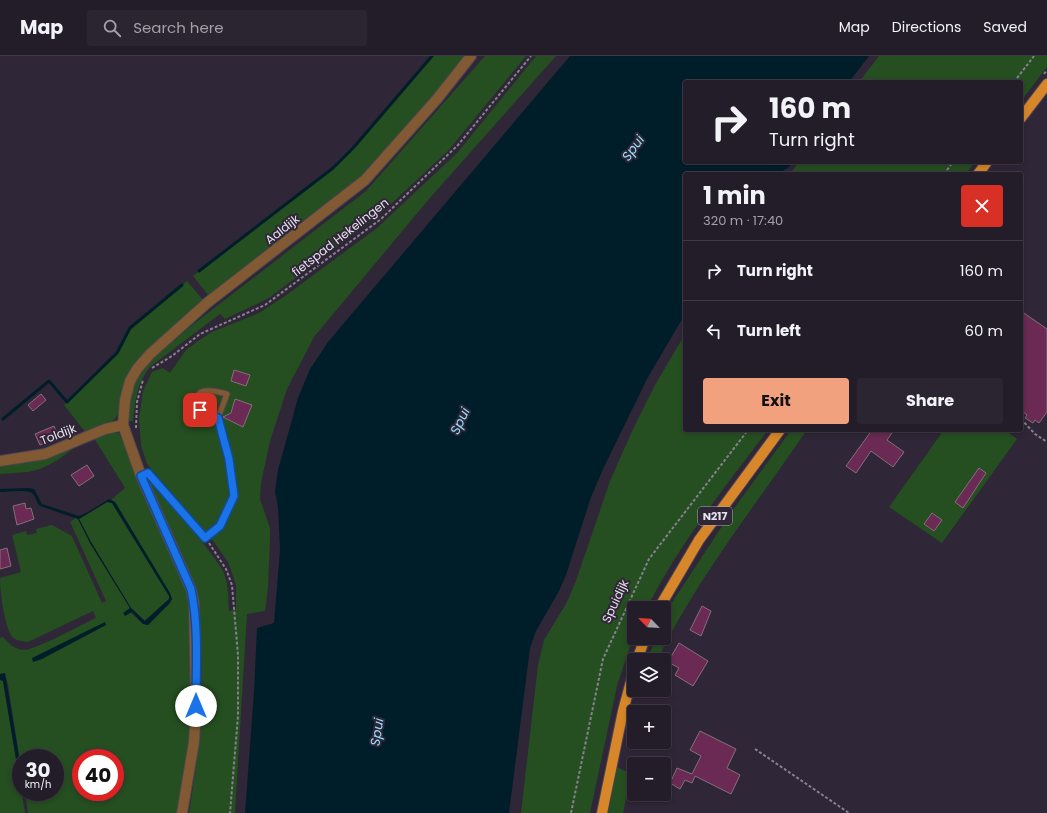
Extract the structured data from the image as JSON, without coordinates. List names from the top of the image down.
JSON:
{
  "streets": {
    "main road": ["N217"],
    "street": ["Aaldijk", "Toldijk"],
    "path": ["fietspad Hekelingen", "Spuidijk"]
  },
  "crossings": [
    ["Aaldijk", "Toldijk"]
  ],
  "water": ["Spui"],
  "north": "top left",
  "page": {
    "header": "Map",
    "search": "Search here",
    "nav": ["Map", "Directions", "Saved"],
    "turn": ["160 m", "Turn right"],
    "heading": ["1 min", "320 m · 17:40"],
    "list": [
      {
        "name": "Turn right",
        "value": "160 m"
      },
      {
        "name": "Turn left",
        "value": "60 m"
      }
    ],
    "buttons": ["Exit", "Share"],
    "map_buttons": ["+", "−"],
    "speed": "30 km/h",
    "limit": "40"
  }
}
